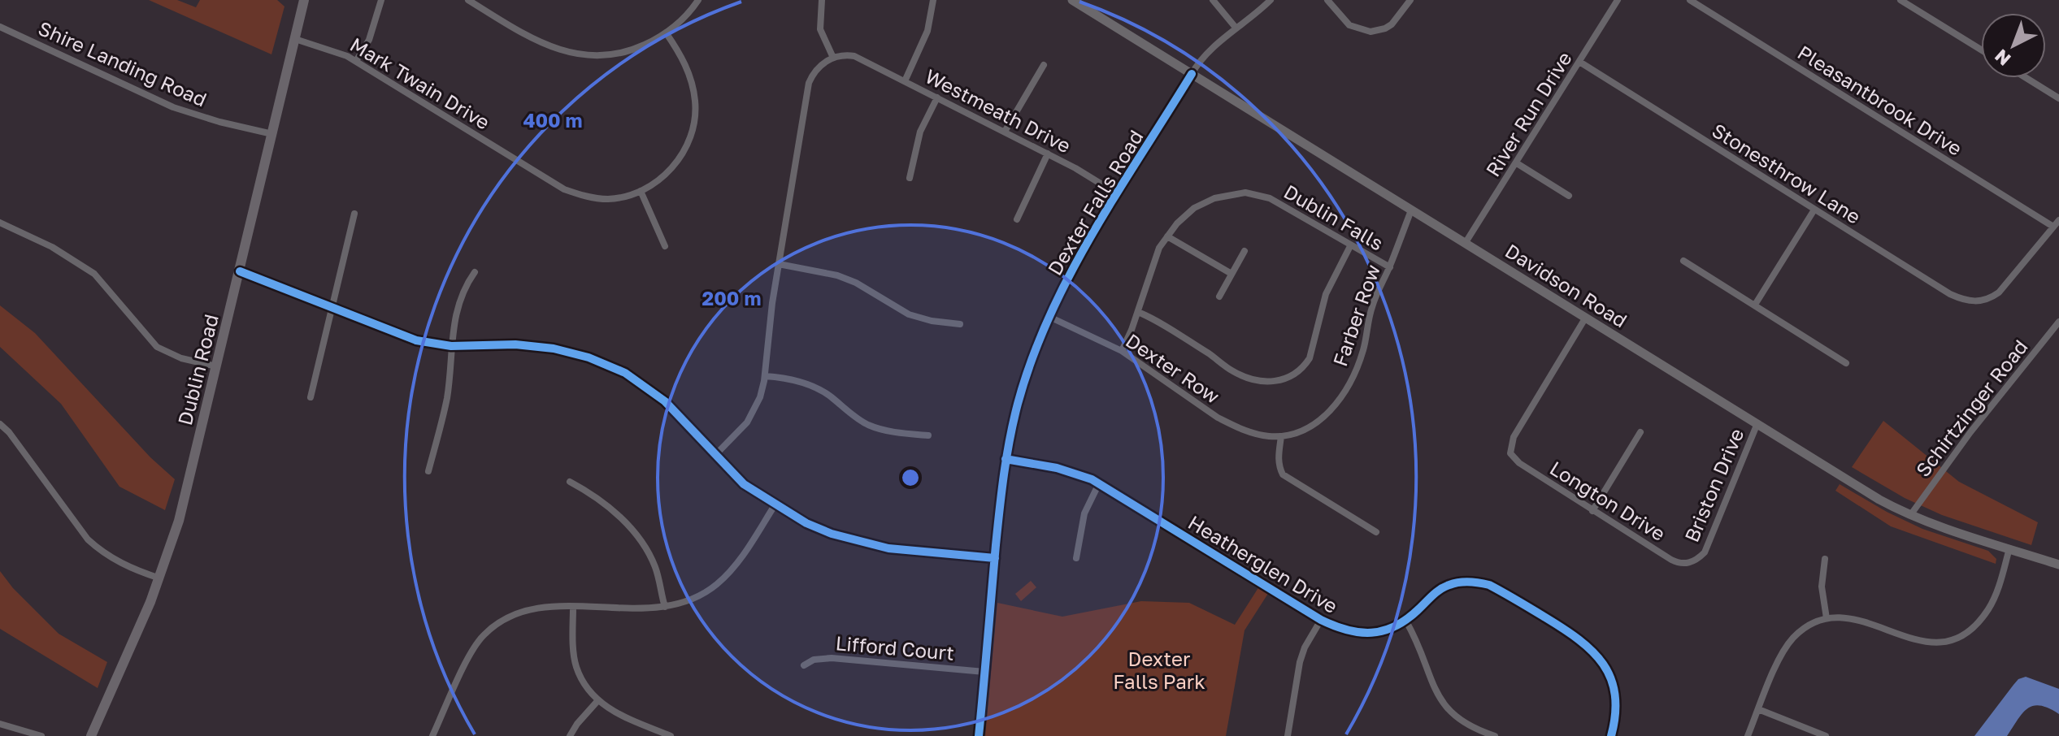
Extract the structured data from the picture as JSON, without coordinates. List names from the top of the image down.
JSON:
{
  "streets": {
    "main road": ["Davidson Road", "Dublin Road"],
    "street": [
      "Shire Landing Road",
      "Mark Twain Drive",
      "Pleasantbrook Drive",
      "Westmeath Drive",
      "River Run Drive",
      "Stonesthrow Lane",
      "Dexter Falls Road",
      "Dublin Falls",
      "Farber Row",
      "Dexter Row",
      "Schirtzinger Road",
      "Briston Drive",
      "Longton Drive",
      "Heatherglen Drive",
      "Lifford Court"
    ]
  },
  "crossings": [
    ["Shire Landing Road", "Dublin Road"],
    ["Mark Twain Drive", "Dublin Road"],
    ["Pleasantbrook Drive", "Stonesthrow Lane"],
    ["Westmeath Drive", "Dexter Falls Road"],
    ["River Run Drive", "Stonesthrow Lane"],
    ["River Run Drive", "Davidson Road"],
    ["Dexter Falls Road", "Davidson Road"],
    ["Dexter Falls Road", "Dexter Row"],
    ["Dexter Falls Road", "Heatherglen Drive"],
    ["Dexter Falls Road", "Lifford Court"],
    ["Dublin Falls", "Farber Row"],
    ["Dublin Falls", "Dexter Row"],
    ["Davidson Road", "Farber Row"],
    ["Davidson Road", "Schirtzinger Road"],
    ["Davidson Road", "Briston Drive"],
    ["Davidson Road", "Longton Drive"],
    ["Farber Row", "Dexter Row"],
    ["Briston Drive", "Longton Drive"]
  ],
  "parks": ["Dexter Falls Park"],
  "north": "bottom left",
  "rings": ["400 m", "200 m"]
}
